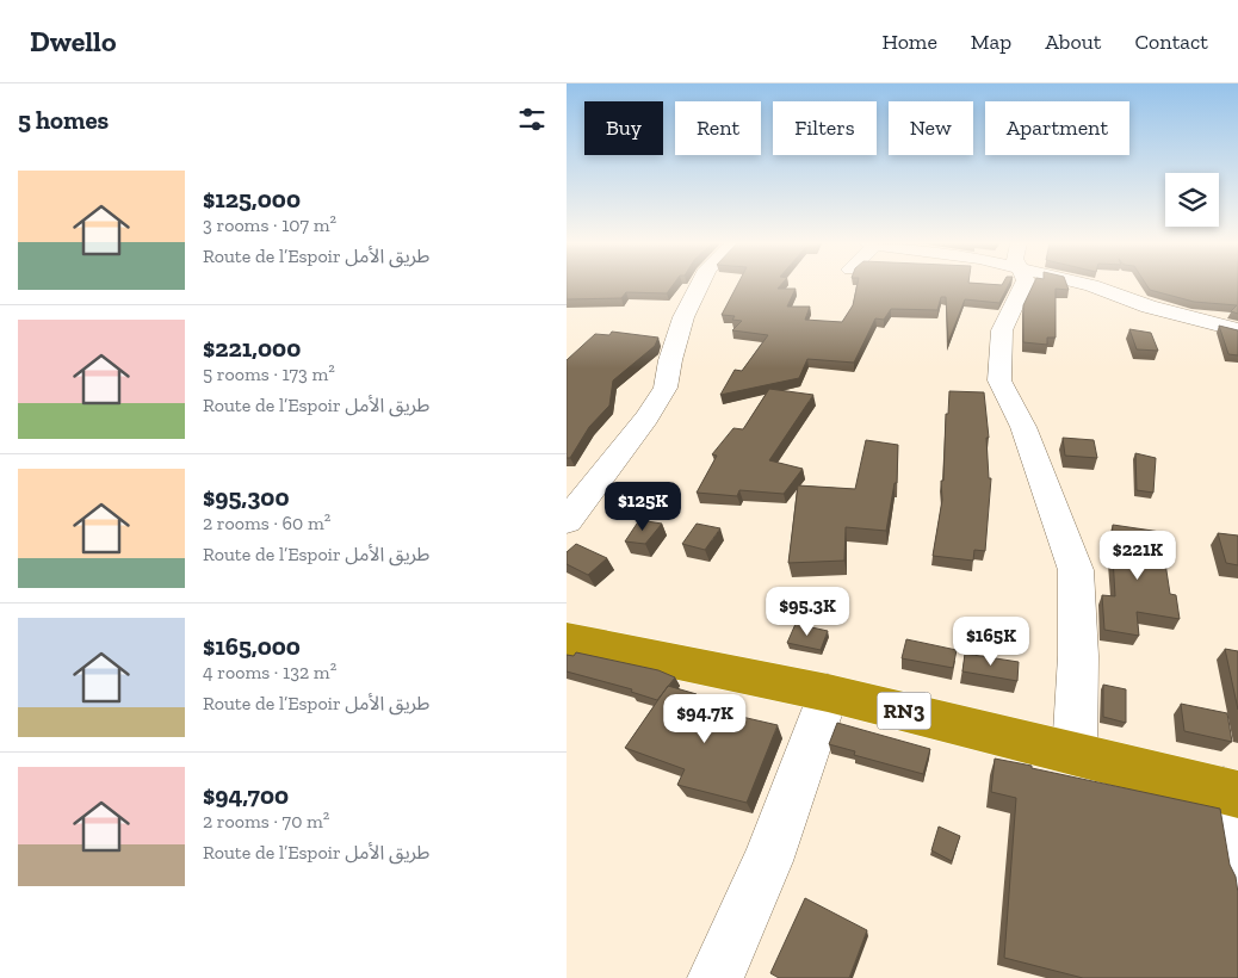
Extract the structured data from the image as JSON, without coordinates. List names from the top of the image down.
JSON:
{
  "streets": {
    "highway": ["RN3"]
  },
  "page": {
    "header": "Dwello",
    "nav": [
      "Home",
      "Map",
      "About",
      "Contact"
    ],
    "heading": "5 homes",
    "chip": [
      "Buy",
      "Rent",
      "Filters",
      "New",
      "Apartment"
    ],
    "list": [
      {
        "name": "$125,000",
        "note": "3 rooms · 107 m² · Route de l’Espoir طريق الأمل"
      },
      {
        "name": "$221,000",
        "note": "5 rooms · 173 m² · Route de l’Espoir طريق الأمل"
      },
      {
        "name": "$95,300",
        "note": "2 rooms · 60 m² · Route de l’Espoir طريق الأمل"
      },
      {
        "name": "$165,000",
        "note": "4 rooms · 132 m² · Route de l’Espoir طريق الأمل"
      },
      {
        "name": "$94,700",
        "note": "2 rooms · 70 m² · Route de l’Espoir طريق الأمل"
      }
    ],
    "price": [
      "$125K",
      "$221K",
      "$95.3K",
      "$165K",
      "$94.7K"
    ]
  }
}
